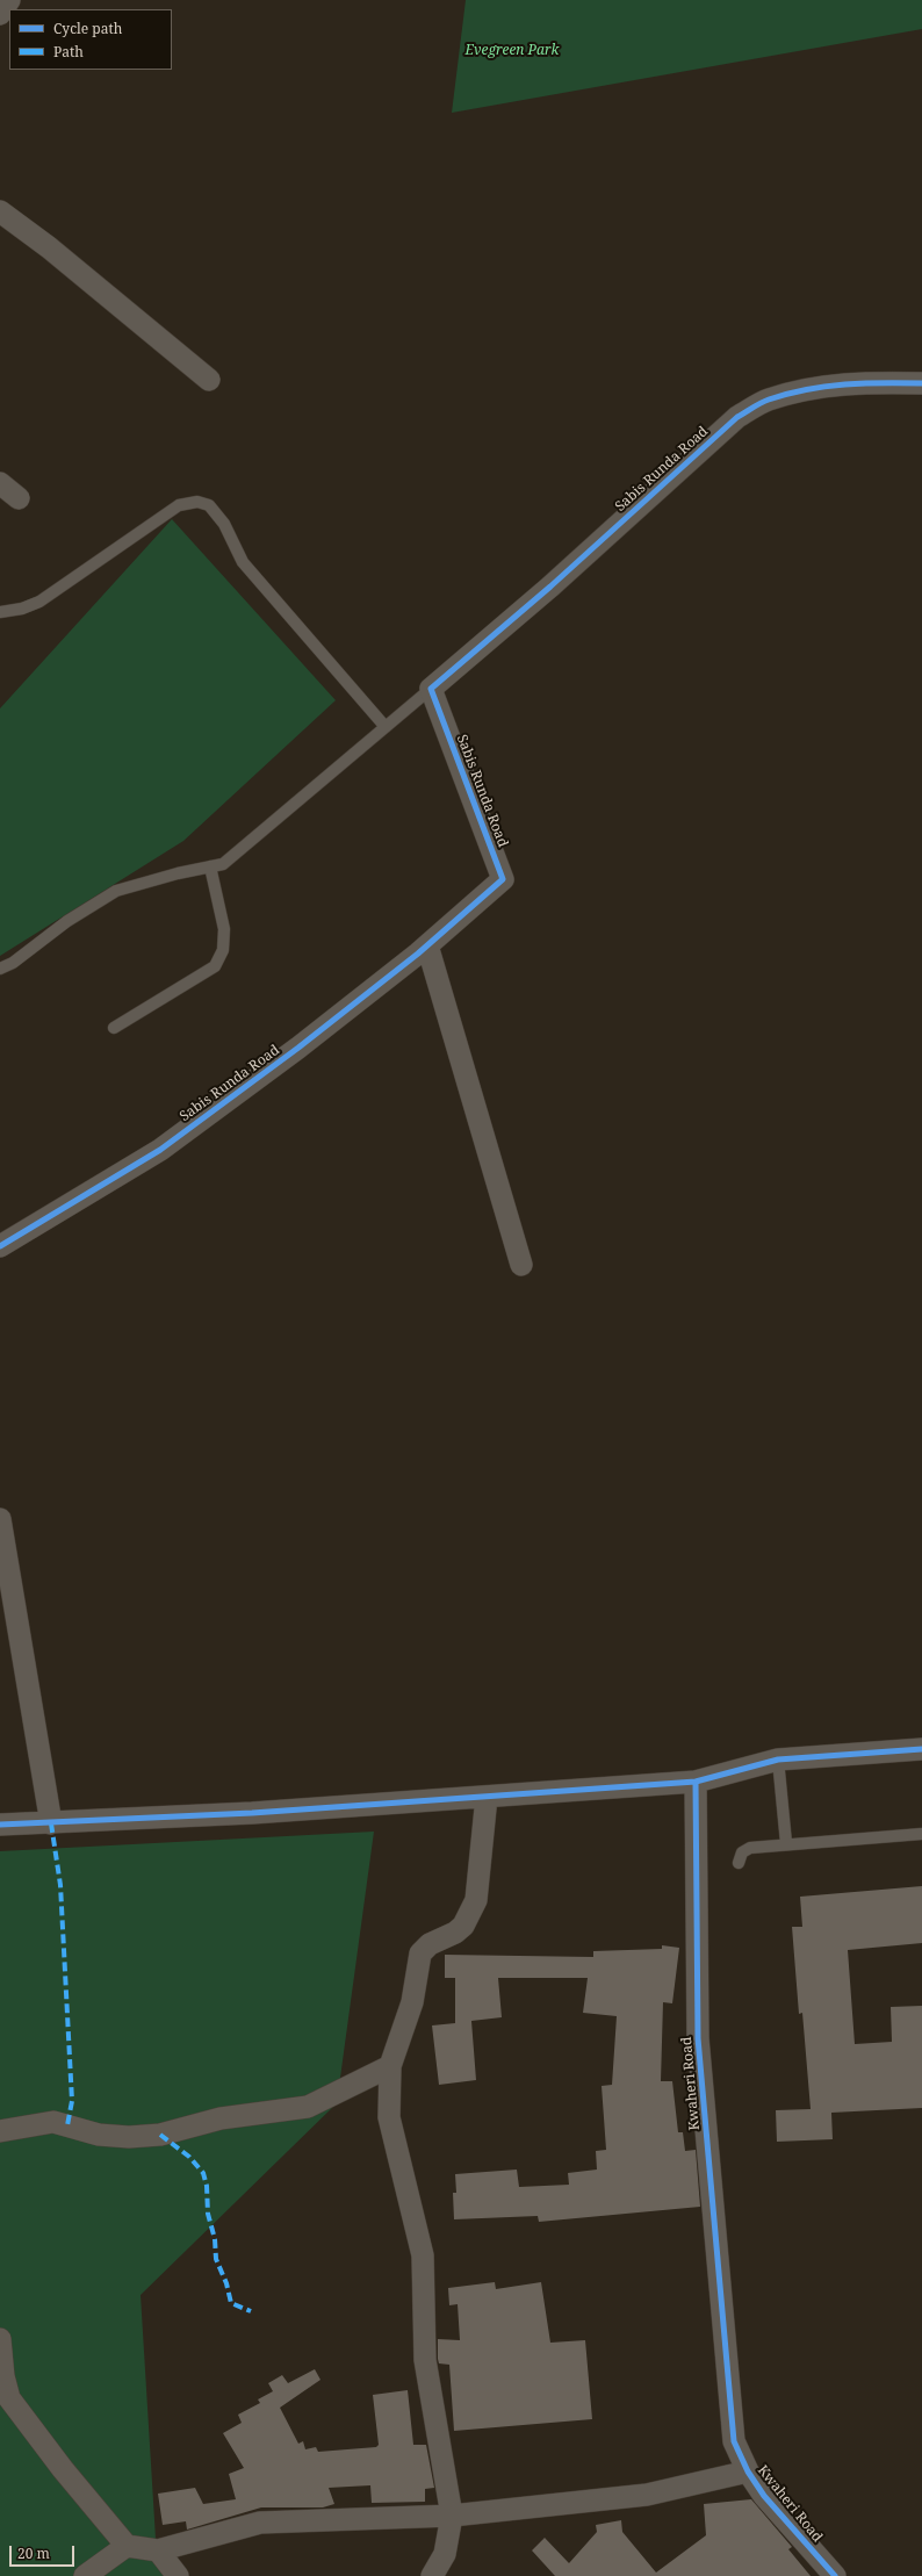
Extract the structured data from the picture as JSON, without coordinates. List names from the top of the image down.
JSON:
{
  "streets": {
    "street": ["Sabis Runda Road", "Kwaheri Road"]
  },
  "parks": ["Evegreen Park"],
  "legend": ["Cycle path", "Path"],
  "scale_bar": "20 m"
}
